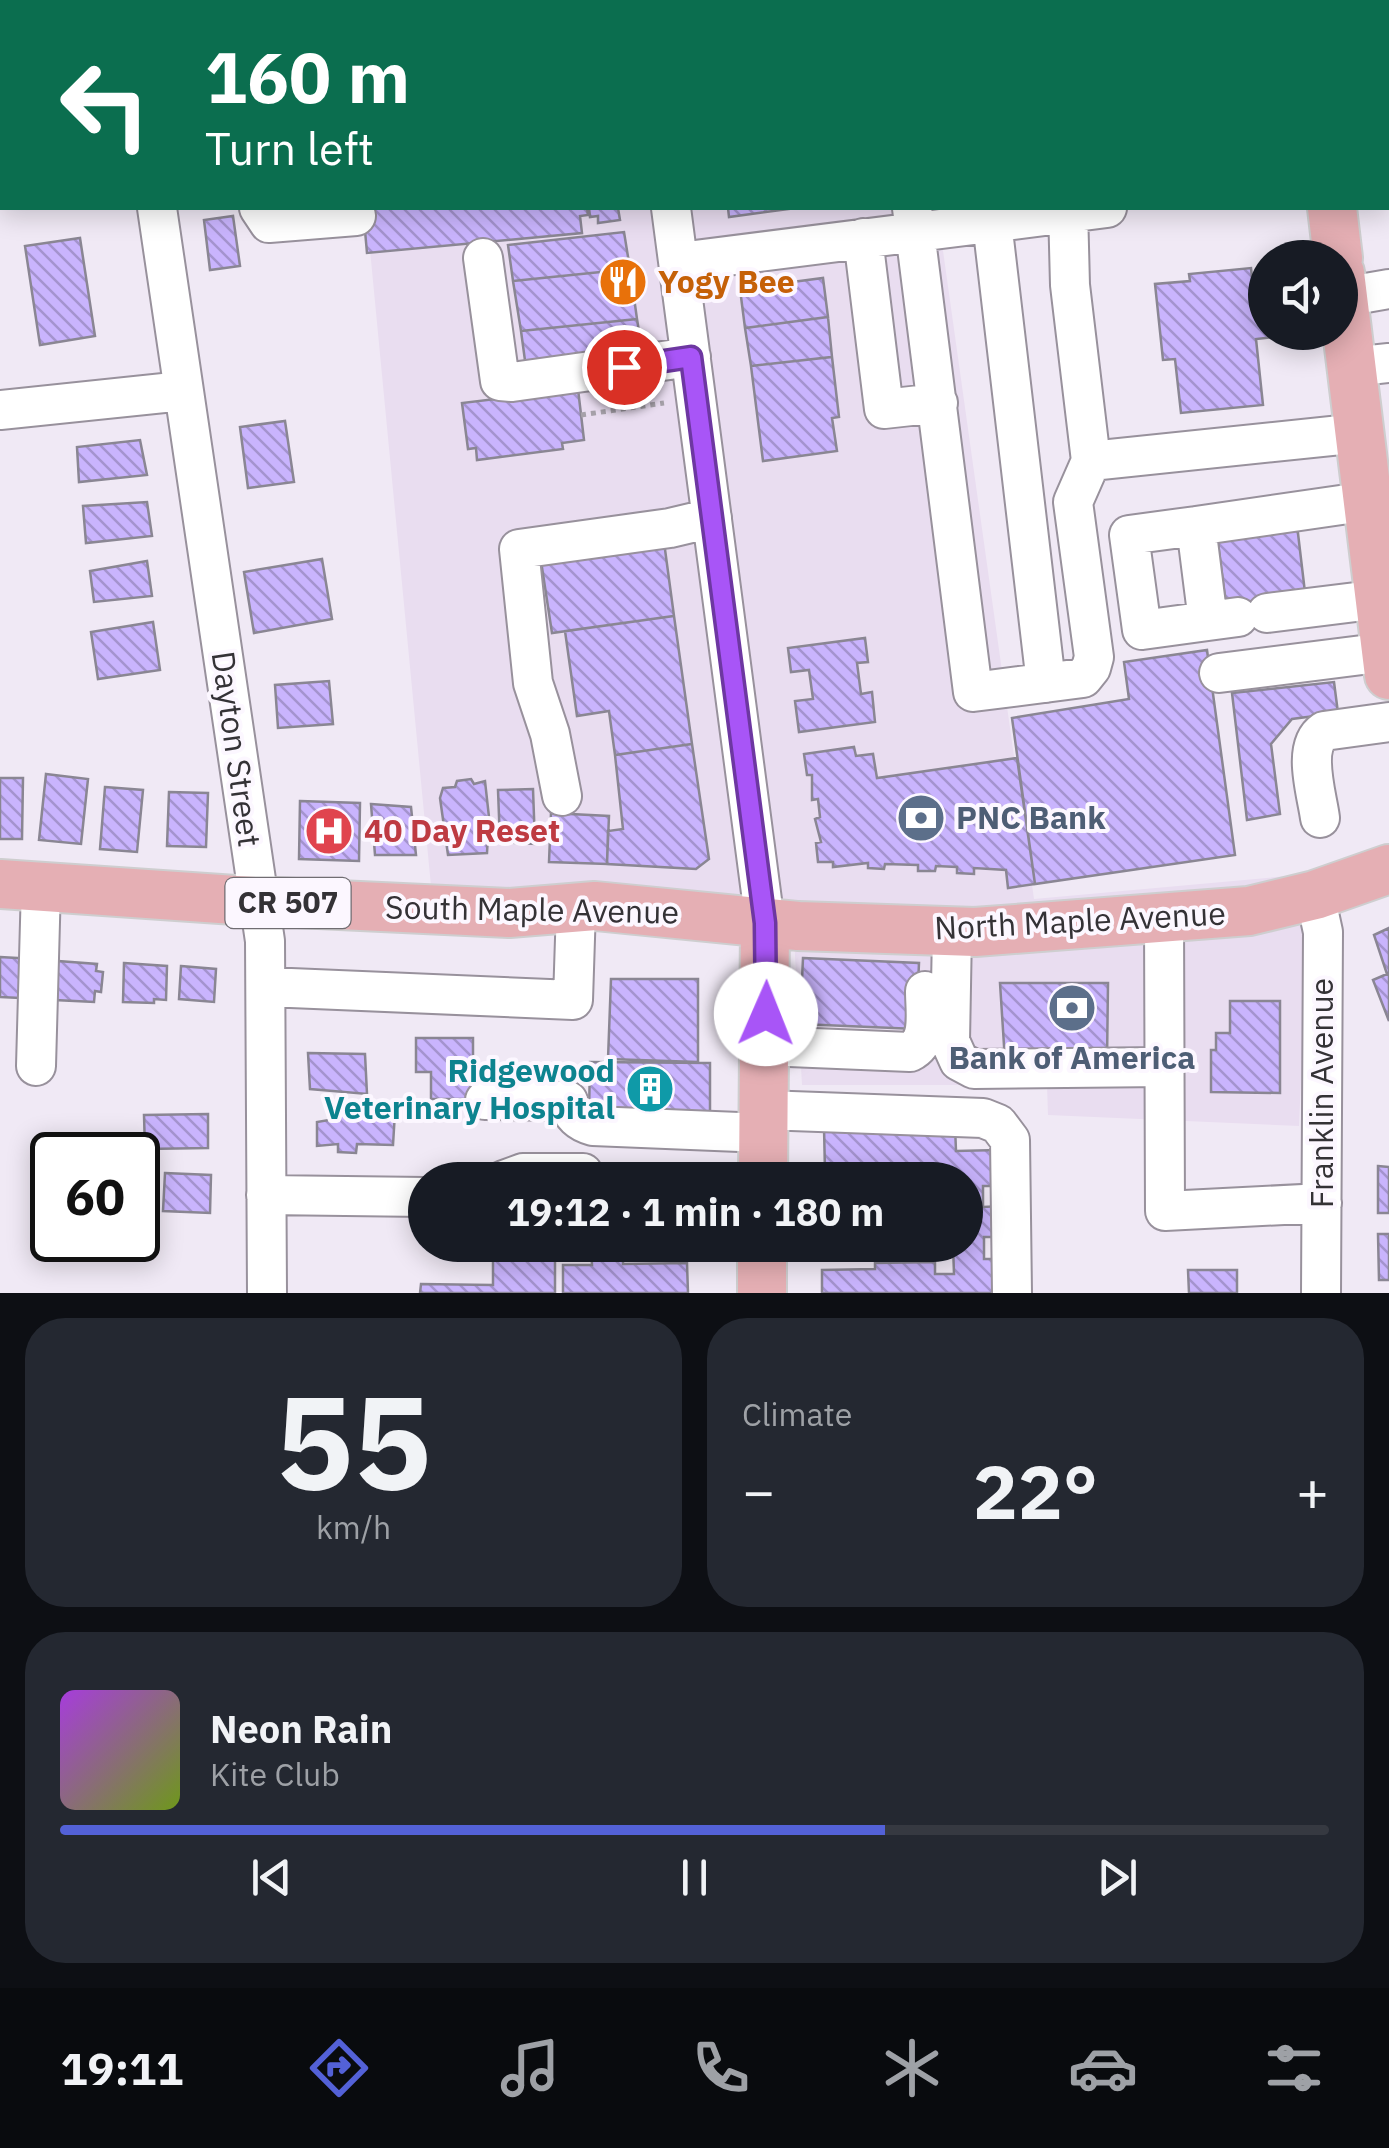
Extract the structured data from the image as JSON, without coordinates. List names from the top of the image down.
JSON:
{
  "streets": {
    "main road": ["CR 507", "South Maple Avenue", "North Maple Avenue"],
    "street": ["Dayton Street", "Franklin Avenue"]
  },
  "crossings": [
    ["Dayton Street", "South Maple Avenue"],
    ["South Maple Avenue", "North Maple Avenue"],
    ["North Maple Avenue", "Franklin Avenue"]
  ],
  "places": {
    "restaurant": ["Yogy Bee"],
    "bank": ["PNC Bank", "Bank of America"],
    "hospital": ["40 Day Reset"],
    "building": ["Ridgewood Veterinary Hospital"]
  },
  "page": {
    "turn": ["160 m", "Turn left"],
    "limit": "60",
    "trip": "19:12 · 1 min · 180 m",
    "tile": [
      ["55", "km/h"],
      "Climate"
    ],
    "heat": ["−", "22°", "+"],
    "song": ["Neon Rain", "Kite Club"],
    "tabs": "19:11"
  }
}
